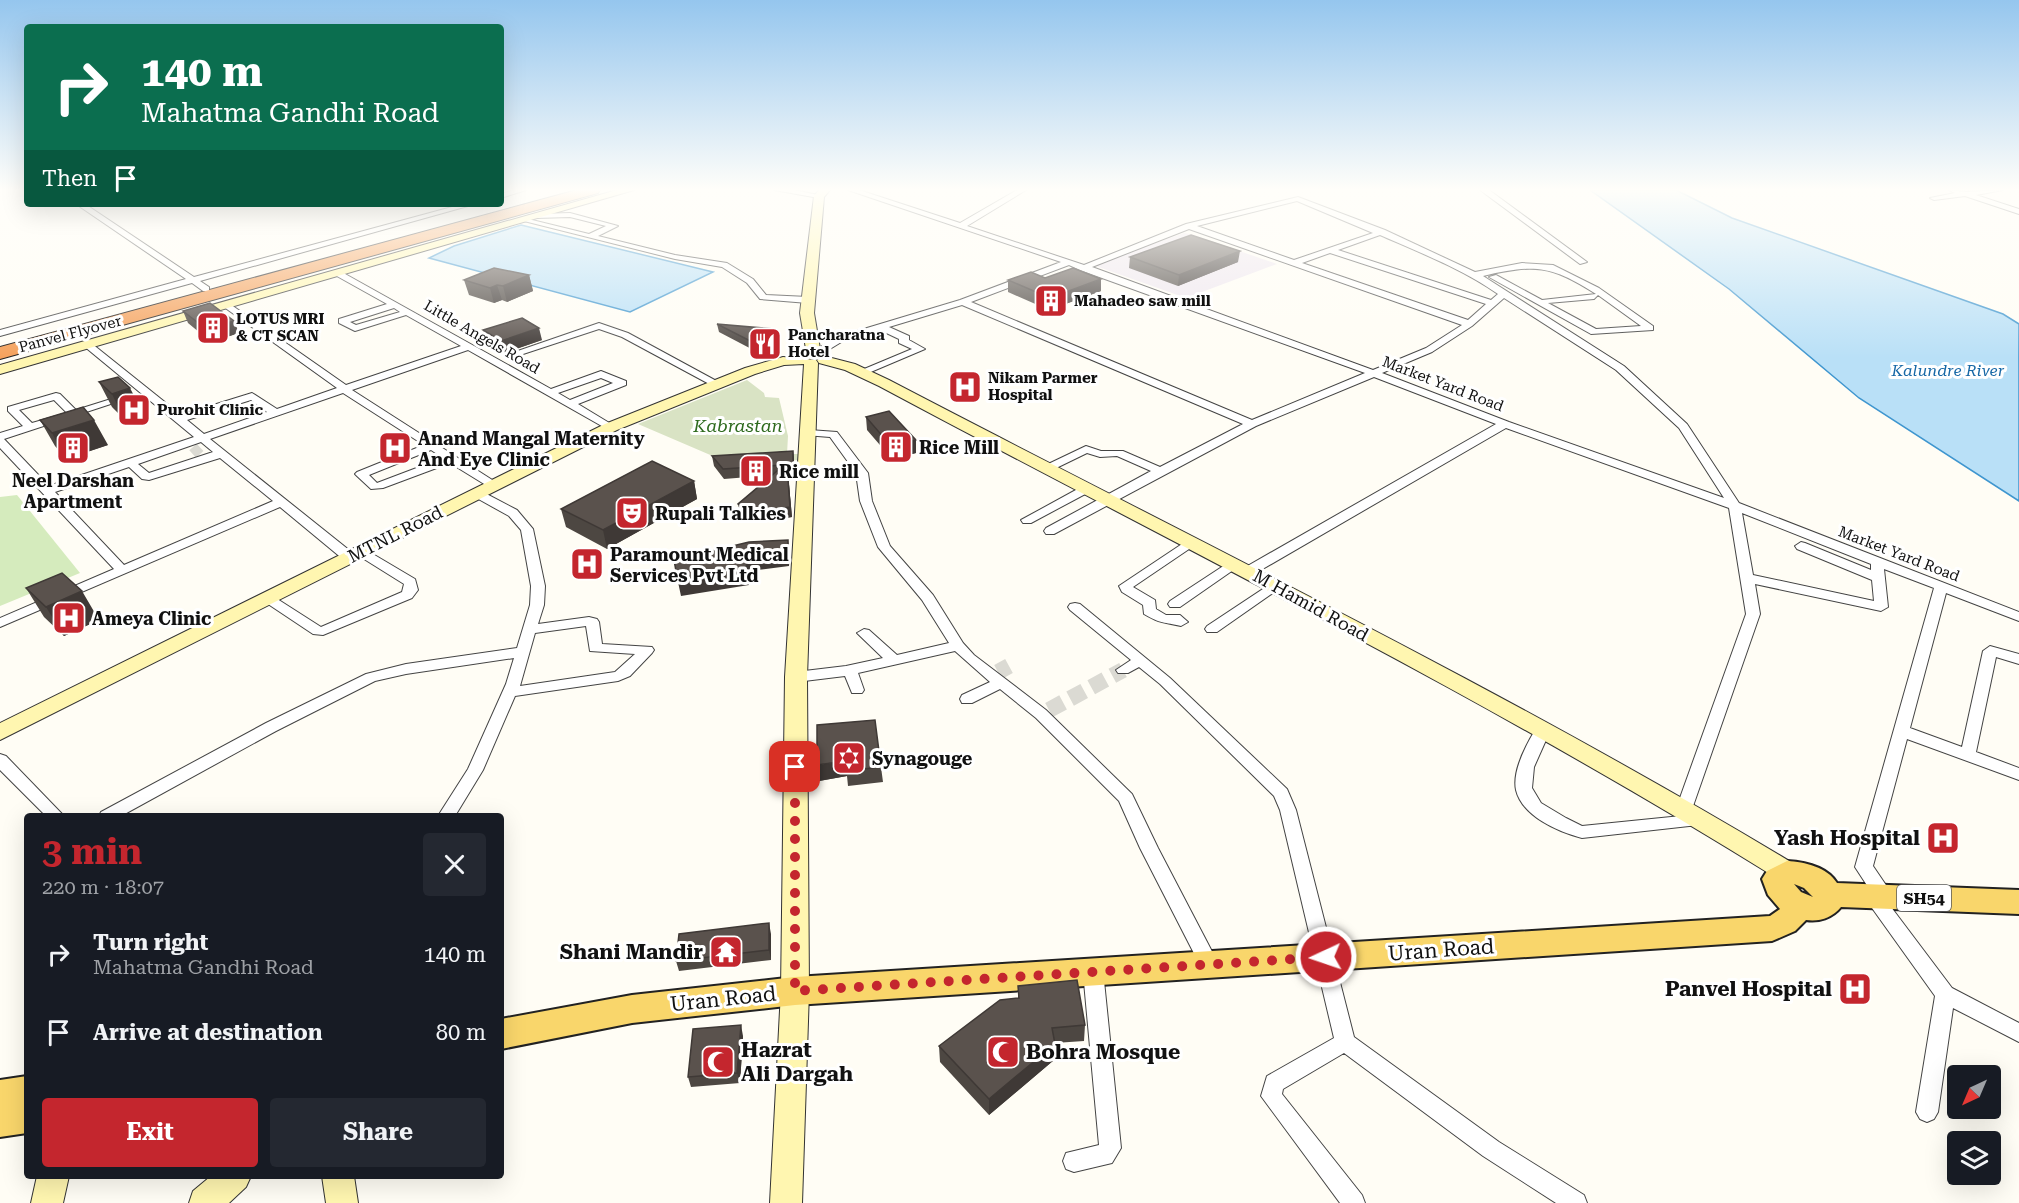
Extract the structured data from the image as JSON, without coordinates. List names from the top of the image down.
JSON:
{
  "streets": {
    "highway": ["Panvel Flyover"],
    "main road": [
      "MTNL Road",
      "M Hamid Road",
      "SH54",
      "Uran Road"
    ],
    "street": ["Little Angels Road", "Market Yard Road"]
  },
  "crossings": [
    ["Little Angels Road", "MTNL Road"],
    ["MTNL Road", "M Hamid Road"]
  ],
  "water": ["Kalundre River"],
  "parks": ["Kabrastan"],
  "places": {
    "building": [
      "Mahadeo saw mill",
      "LOTUS MRI & CT SCAN",
      "Rice Mill",
      "Neel Darshan Apartment",
      "Rice mill"
    ],
    "restaurant": ["Pancharatna Hotel"],
    "hospital": [
      "Nikam Parmer Hospital",
      "Purohit Clinic",
      "Anand Mangal Maternity And Eye Clinic",
      "Paramount Medical Services Pvt Ltd",
      "Ameya Clinic",
      "Yash Hospital",
      "Panvel Hospital"
    ],
    "theatre": ["Rupali Talkies"],
    "synagogue": ["Synagouge"],
    "temple": ["Shani Mandir"],
    "mosque": ["Bohra Mosque", "Hazrat Ali Dargah"]
  },
  "north": "bottom left",
  "page": {
    "turn": ["140 m", "Mahatma Gandhi Road"],
    "then": "Then",
    "heading": ["3 min", "220 m · 18:07"],
    "list": [
      {
        "name": "Turn right",
        "note": "Mahatma Gandhi Road",
        "value": "140 m"
      },
      {
        "name": "Arrive at destination",
        "value": "80 m"
      }
    ],
    "buttons": ["Exit", "Share"]
  }
}
